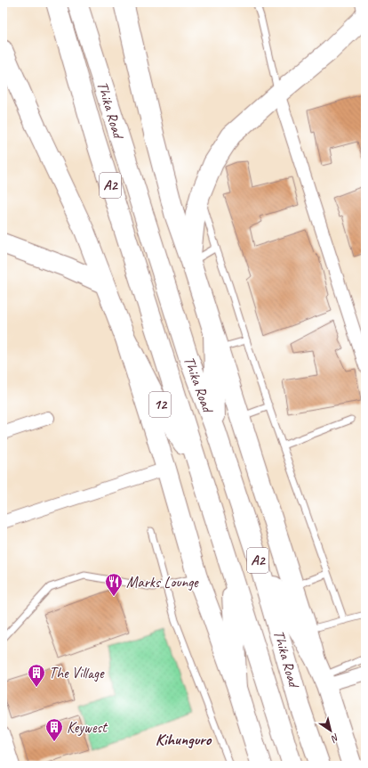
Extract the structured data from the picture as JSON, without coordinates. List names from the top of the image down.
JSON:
{
  "streets": {
    "main road": ["Thika Road", "A2", "12"]
  },
  "crossings": [
    ["Thika Road", "12"]
  ],
  "districts": ["Kihunguro"],
  "places": {
    "restaurant": ["Marks Lounge"],
    "building": ["The Village", "Keywest"]
  },
  "north": "bottom right"
}
